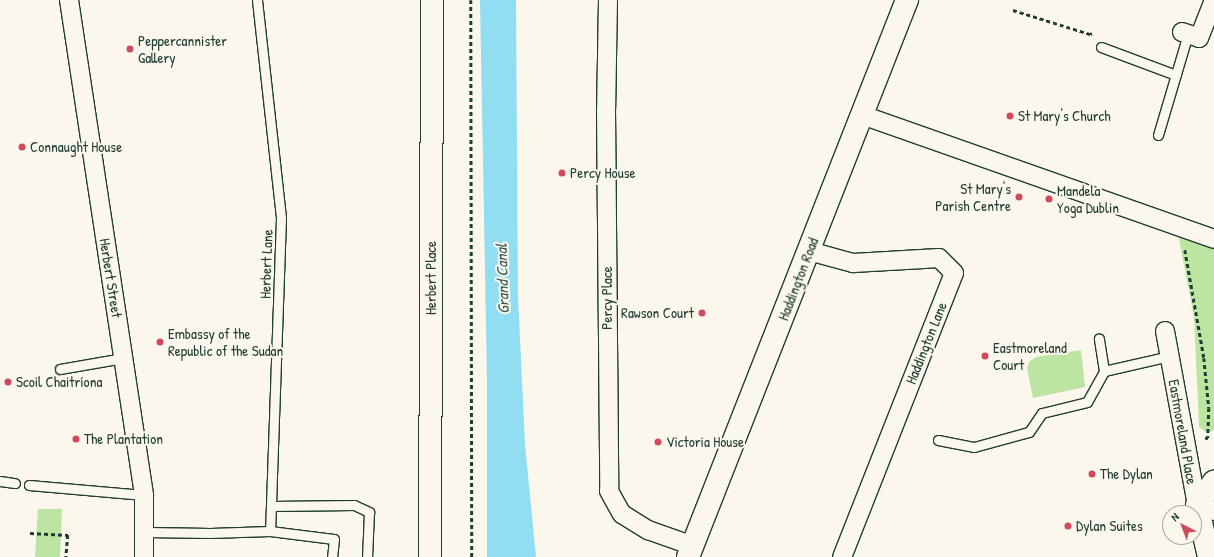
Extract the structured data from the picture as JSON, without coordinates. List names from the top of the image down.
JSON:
{
  "streets": {
    "street": [
      "Herbert Street",
      "Herbert Place",
      "Haddington Road",
      "Percy Place",
      "Haddington Lane",
      "Eastmoreland Place"
    ],
    "lane": ["Herbert Lane"]
  },
  "crossings": [
    ["Haddington Road", "Percy Place"],
    ["Haddington Road", "Haddington Lane"]
  ],
  "water": ["Grand Canal"],
  "places": [
    "Peppercannister Gallery",
    "St Mary's Church",
    "Connaught House",
    "Percy House",
    "St Mary's Parish Centre",
    "Mandela Yoga Dublin",
    "Rawson Court",
    "Embassy of the Republic of the Sudan",
    "Eastmoreland Court",
    "Scoil Chaitríona",
    "The Plantation",
    "Victoria House",
    "The Dylan",
    "Dylan Suites"
  ],
  "north": "top left"
}
